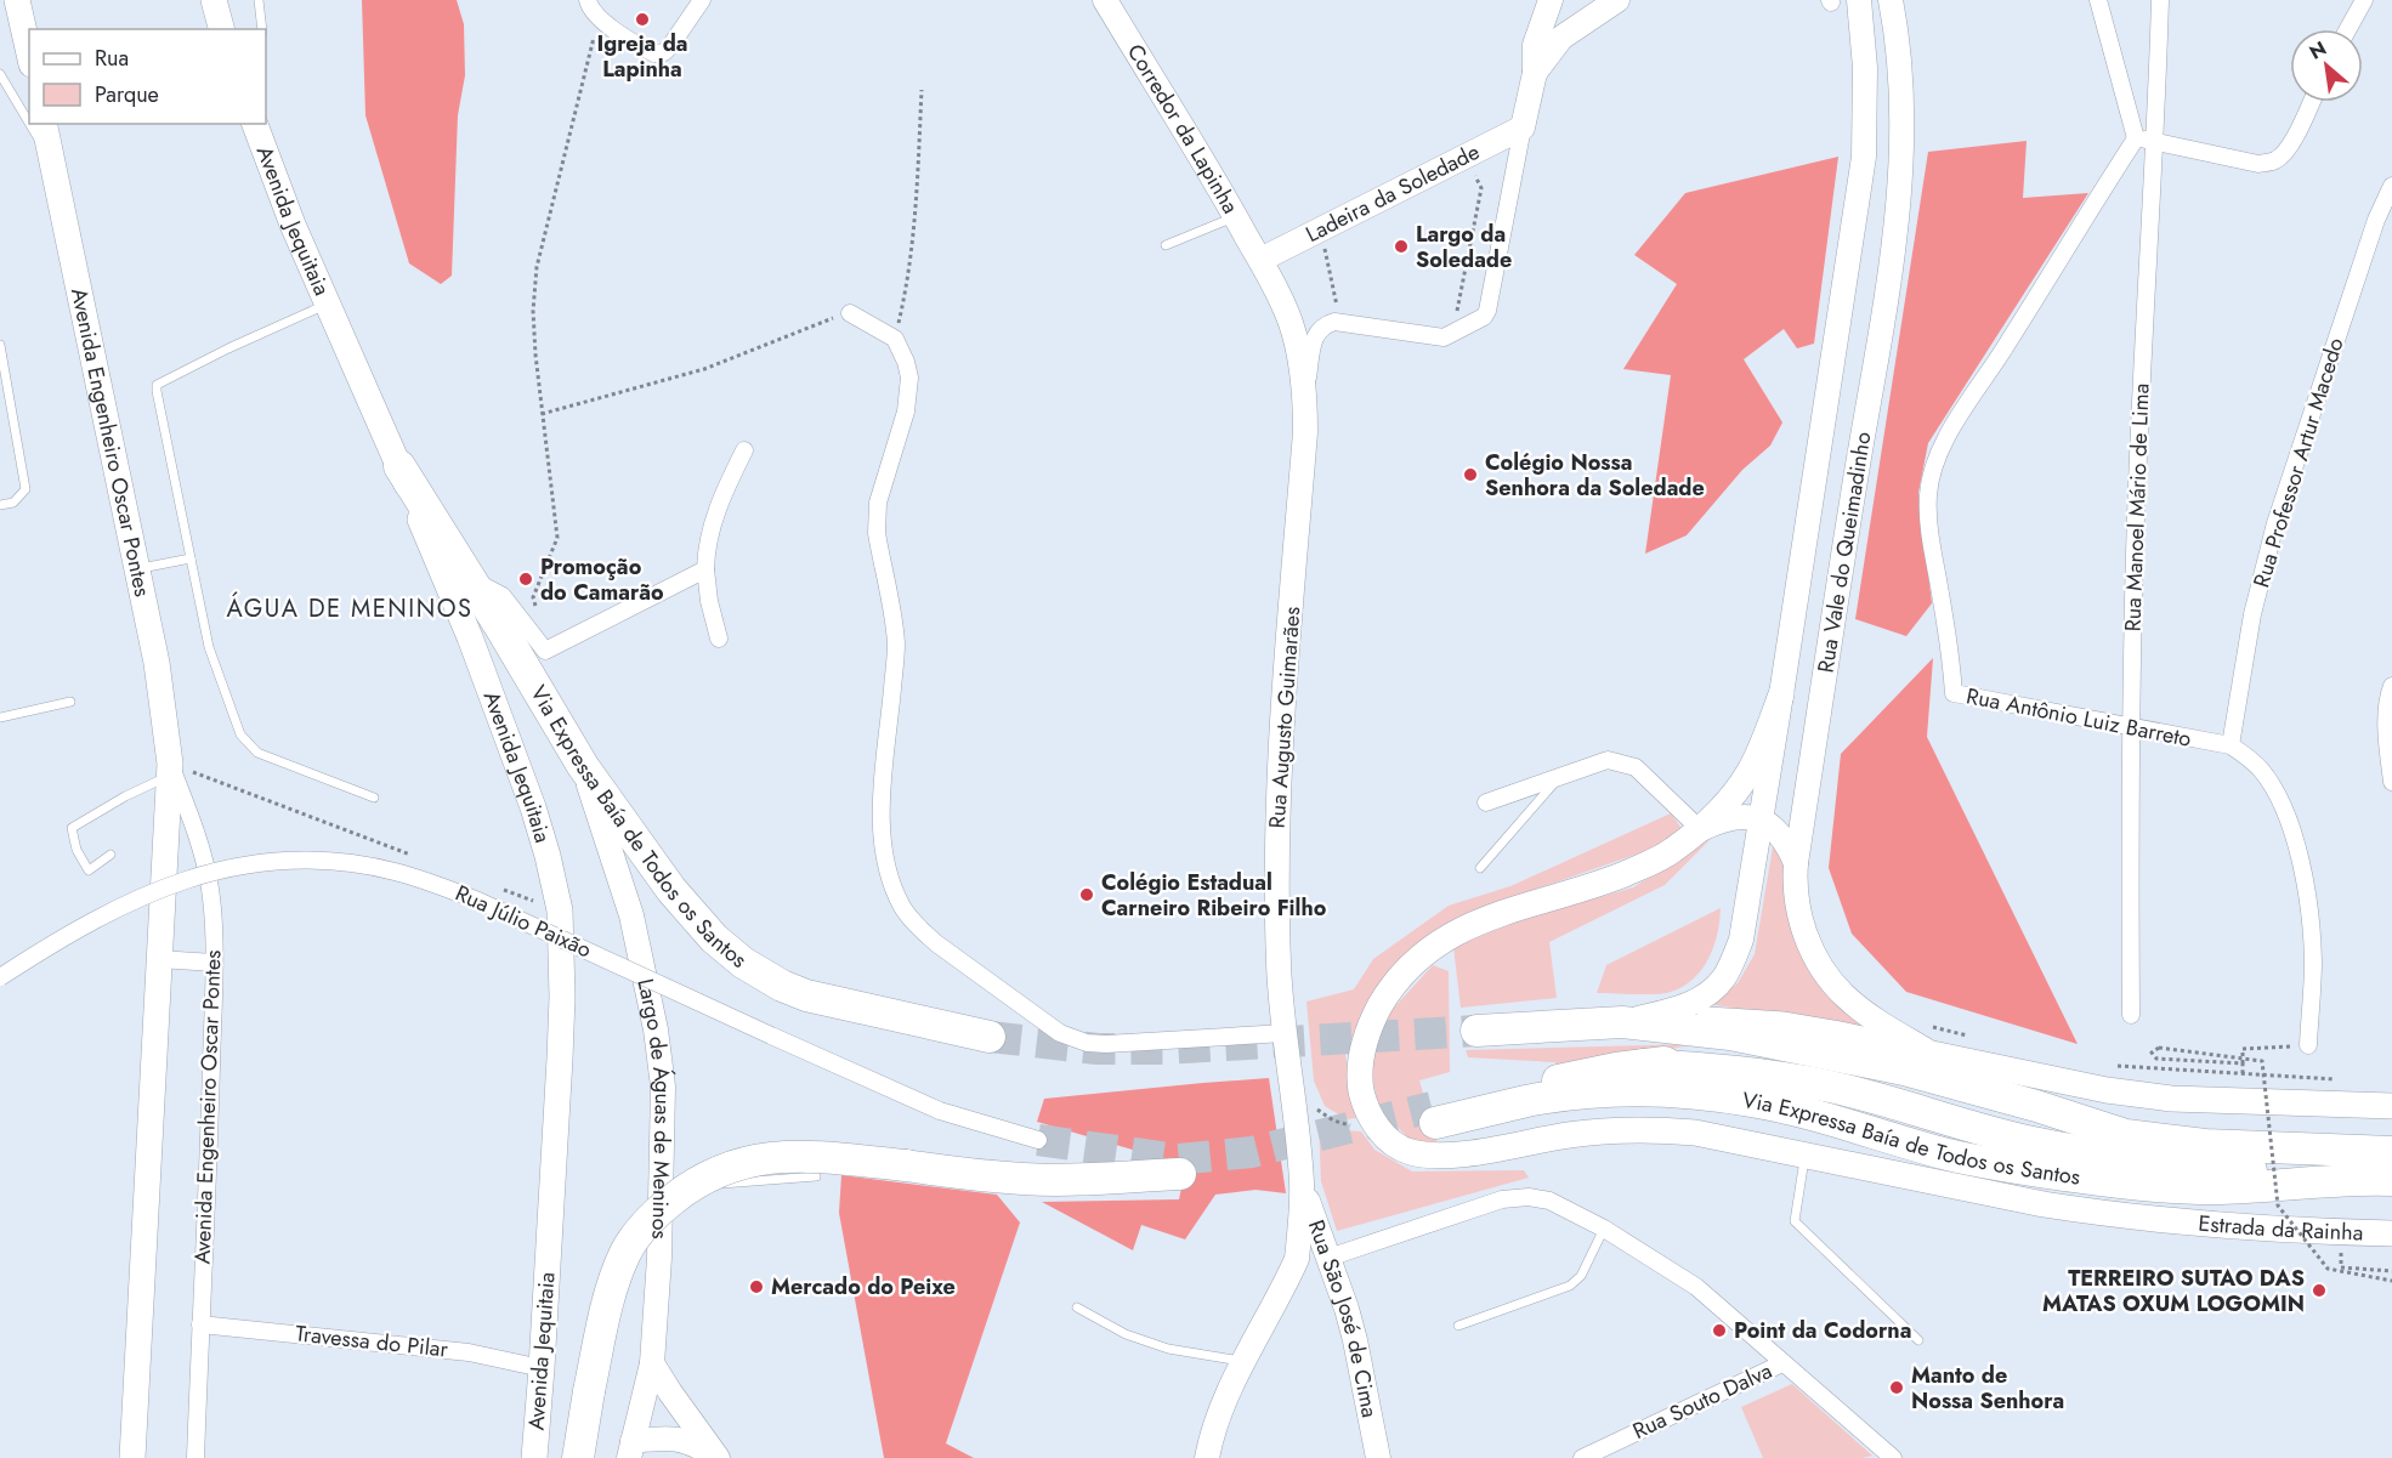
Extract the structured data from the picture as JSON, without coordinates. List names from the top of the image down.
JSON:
{
  "streets": {
    "highway": ["Via Expressa Baía de Todos os Santos"],
    "main road": ["Avenida Jequitaia", "Avenida Engenheiro Oscar Pontes", "Estrada da Rainha"],
    "street": [
      "Corredor da Lapinha",
      "Ladeira da Soledade",
      "Rua Professor Artur Macedo",
      "Rua Manoel Mário de Lima",
      "Rua Vale do Queimadinho",
      "Rua Augusto Guimarães",
      "Rua Antônio Luiz Barreto",
      "Rua Júlio Paixão",
      "Largo de Águas de Meninos",
      "Rua São José de Cima",
      "Travessa do Pilar",
      "Rua Souto Dalva"
    ]
  },
  "crossings": [
    ["Corredor da Lapinha", "Ladeira da Soledade"],
    ["Corredor da Lapinha", "Rua Augusto Guimarães"],
    ["Ladeira da Soledade", "Rua Augusto Guimarães"],
    ["Avenida Jequitaia", "Via Expressa Baía de Todos os Santos"],
    ["Avenida Jequitaia", "Travessa do Pilar"],
    ["Avenida Engenheiro Oscar Pontes", "Travessa do Pilar"],
    ["Rua Professor Artur Macedo", "Rua Antônio Luiz Barreto"],
    ["Rua Manoel Mário de Lima", "Rua Antônio Luiz Barreto"],
    ["Rua Augusto Guimarães", "Rua São José de Cima"],
    ["Via Expressa Baía de Todos os Santos", "Largo de Águas de Meninos"]
  ],
  "districts": ["ÁGUA DE MENINOS"],
  "places": [
    "Igreja da Lapinha",
    "Largo da Soledade",
    "Colégio Nossa Senhora da Soledade",
    "Promoção do Camarão",
    "Colégio Estadual Carneiro Ribeiro Filho",
    "Mercado do Peixe",
    "TERREIRO SUTAO DAS MATAS OXUM LOGOMIN",
    "Point da Codorna",
    "Manto de Nossa Senhora"
  ],
  "legend": ["Rua", "Parque"],
  "north": "top left"
}
